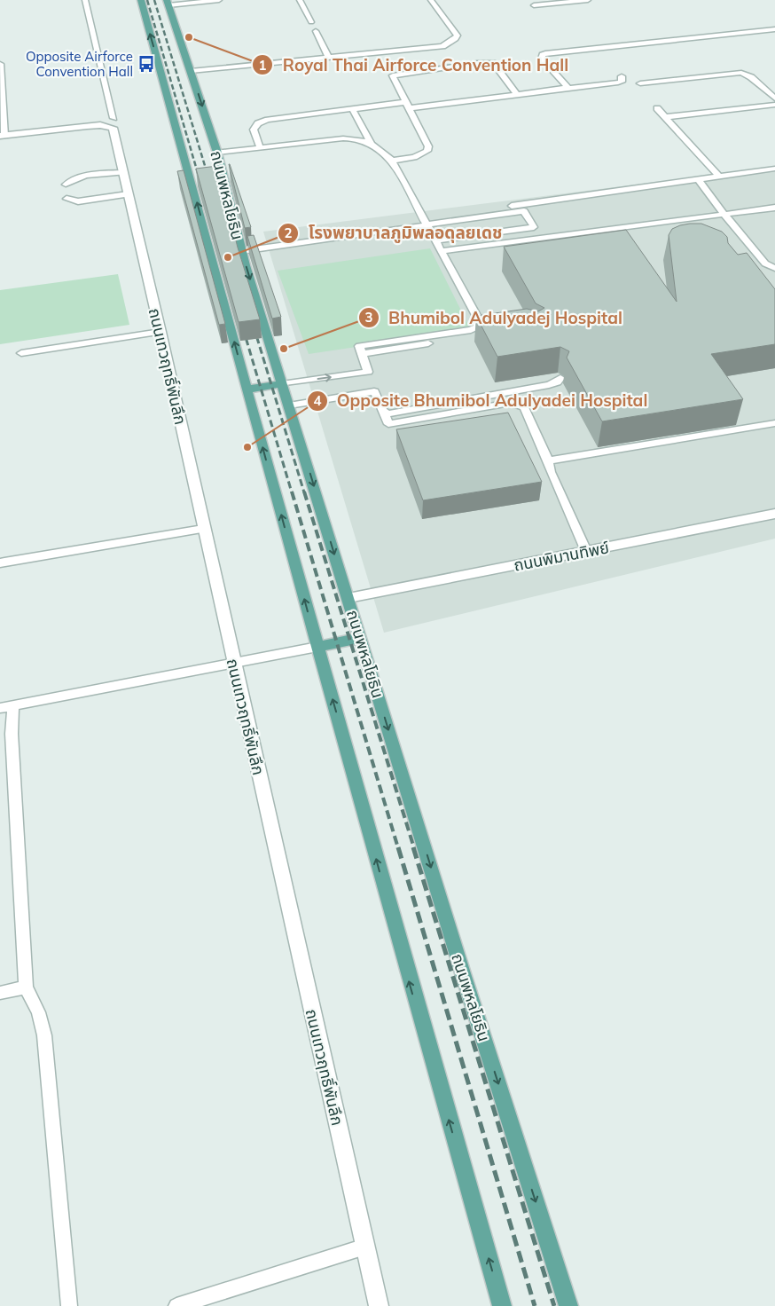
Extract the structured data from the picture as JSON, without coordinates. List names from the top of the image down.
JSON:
{
  "streets": {
    "main road": ["ถนนพหลโยธิน"],
    "street": ["ถนนเทวฤทธิ์พันลึก", "ถนนพิมานทิพย์"]
  },
  "crossings": [
    ["ถนนพหลโยธิน", "ถนนพิมานทิพย์"]
  ],
  "places": {
    "other": [
      "Royal Thai Airforce Convention Hall",
      "โรงพยาบาลภูมิพลอดุลยเดช",
      "Bhumibol Adulyadej Hospital",
      "Opposite Bhumibol Adulyadei Hospital"
    ],
    "bus stop": ["Opposite Airforce Convention Hall"]
  }
}
